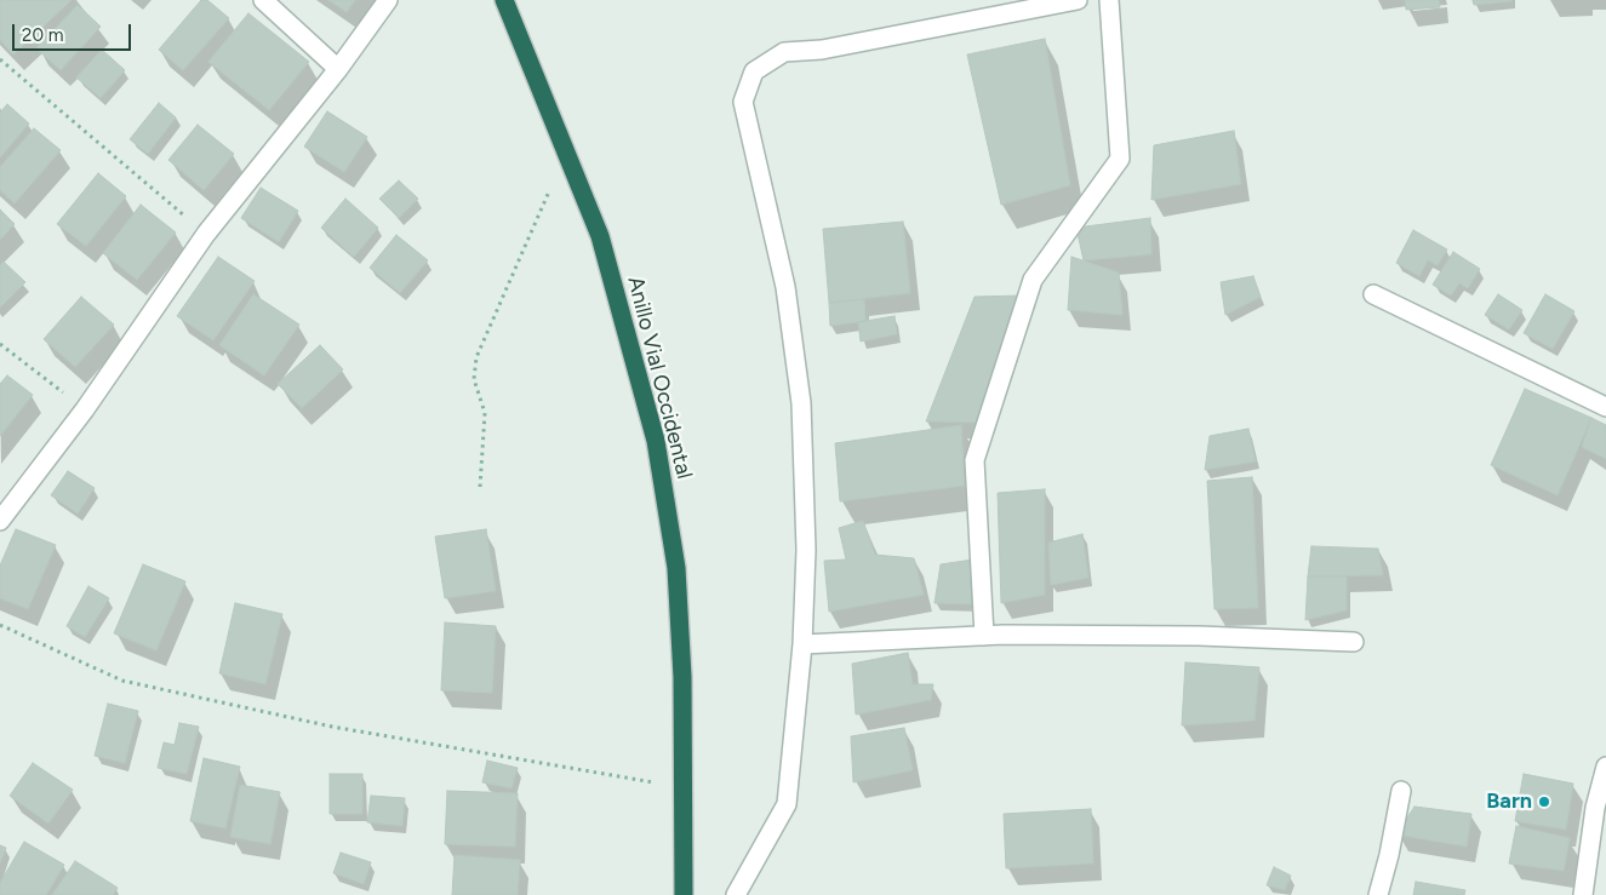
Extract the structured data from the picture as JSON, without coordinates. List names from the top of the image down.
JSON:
{
  "streets": {
    "highway": ["Anillo Vial Occidental"]
  },
  "places": ["Barn"],
  "scale_bar": "20 m"
}
